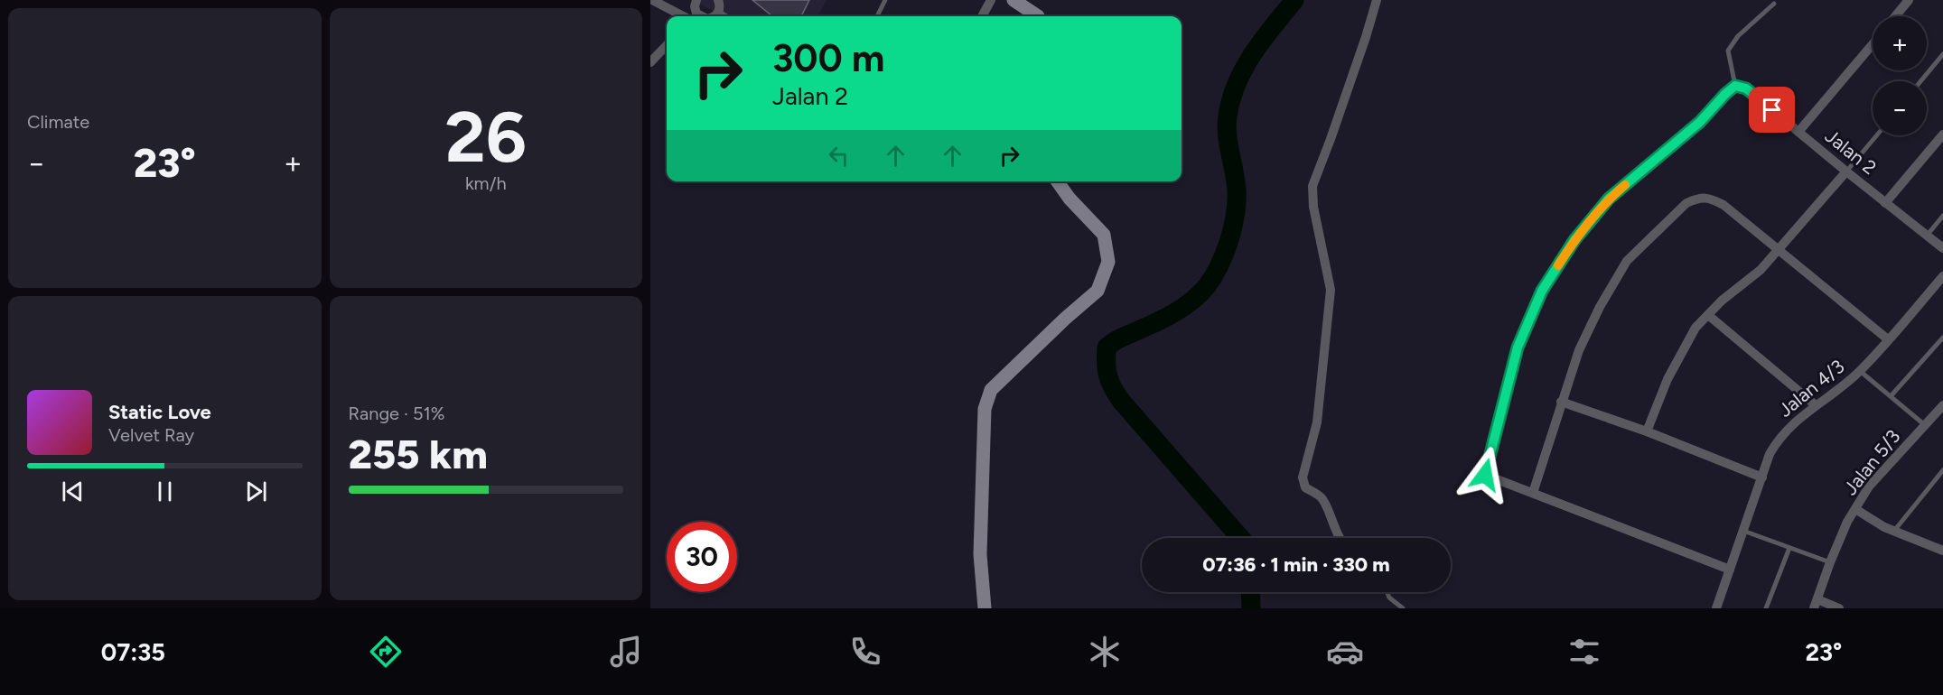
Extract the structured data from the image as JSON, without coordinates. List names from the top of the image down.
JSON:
{
  "streets": {
    "street": ["Jalan 2", "Jalan 4/3", "Jalan 5/3"]
  },
  "page": {
    "tile": [
      "Climate",
      ["26", "km/h"],
      ["Range · 51%", "255 km"]
    ],
    "map_buttons": ["+", "−"],
    "turn": ["300 m", "Jalan 2"],
    "heat": ["−", "23°", "+"],
    "song": ["Static Love", "Velvet Ray"],
    "limit": "30",
    "trip": "07:36 · 1 min · 330 m",
    "tabs": ["07:35", "23°"]
  }
}
